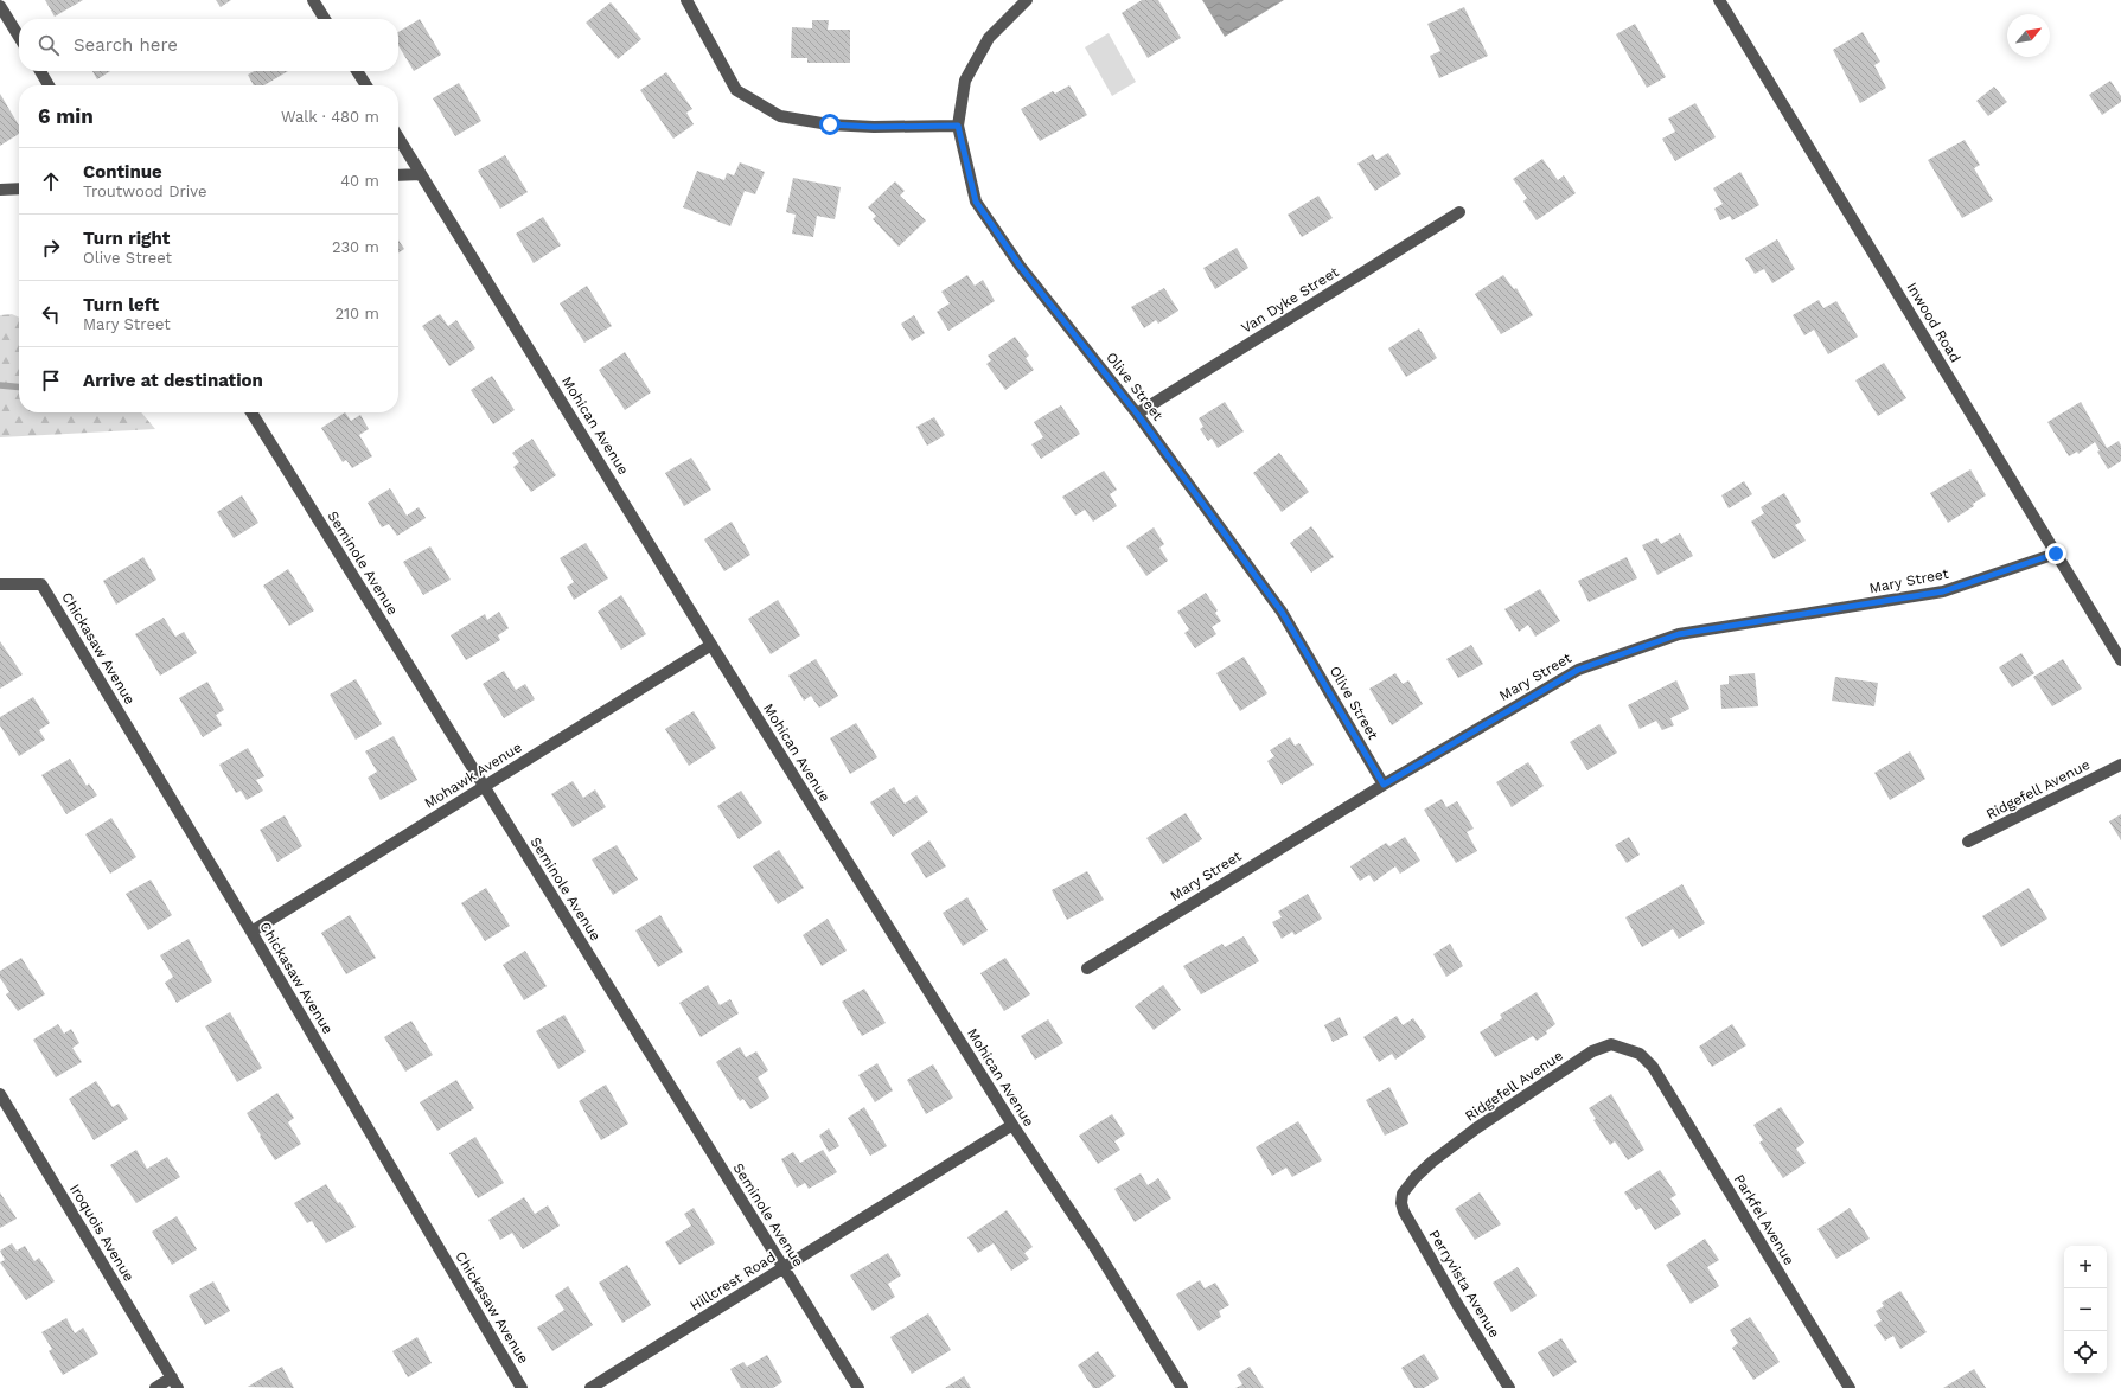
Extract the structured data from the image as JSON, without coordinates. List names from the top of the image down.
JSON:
{
  "streets": {
    "street": [
      "Van Dyke Street",
      "Inwood Road",
      "Olive Street",
      "Mohican Avenue",
      "Seminole Avenue",
      "Mary Street",
      "Chickasaw Avenue",
      "Mohawk Avenue",
      "Ridgefell Avenue",
      "Parkfel Avenue",
      "Iroquois Avenue",
      "Hillcrest Road",
      "Perryvista Avenue"
    ]
  },
  "crossings": [
    ["Van Dyke Street", "Olive Street"],
    ["Inwood Road", "Mary Street"],
    ["Olive Street", "Mary Street"],
    ["Mohican Avenue", "Mohawk Avenue"],
    ["Mohican Avenue", "Hillcrest Road"],
    ["Seminole Avenue", "Mohawk Avenue"],
    ["Seminole Avenue", "Hillcrest Road"],
    ["Chickasaw Avenue", "Mohawk Avenue"],
    ["Ridgefell Avenue", "Parkfel Avenue"],
    ["Ridgefell Avenue", "Perryvista Avenue"]
  ],
  "north": "top right",
  "page": {
    "search": "Search here",
    "heading": ["6 min", "Walk · 480 m"],
    "list": [
      ["Continue", "Troutwood Drive", "40 m"],
      ["Turn right", "Olive Street", "230 m"],
      ["Turn left", "Mary Street", "210 m"],
      "Arrive at destination"
    ],
    "map_buttons": ["+", "−"]
  }
}
